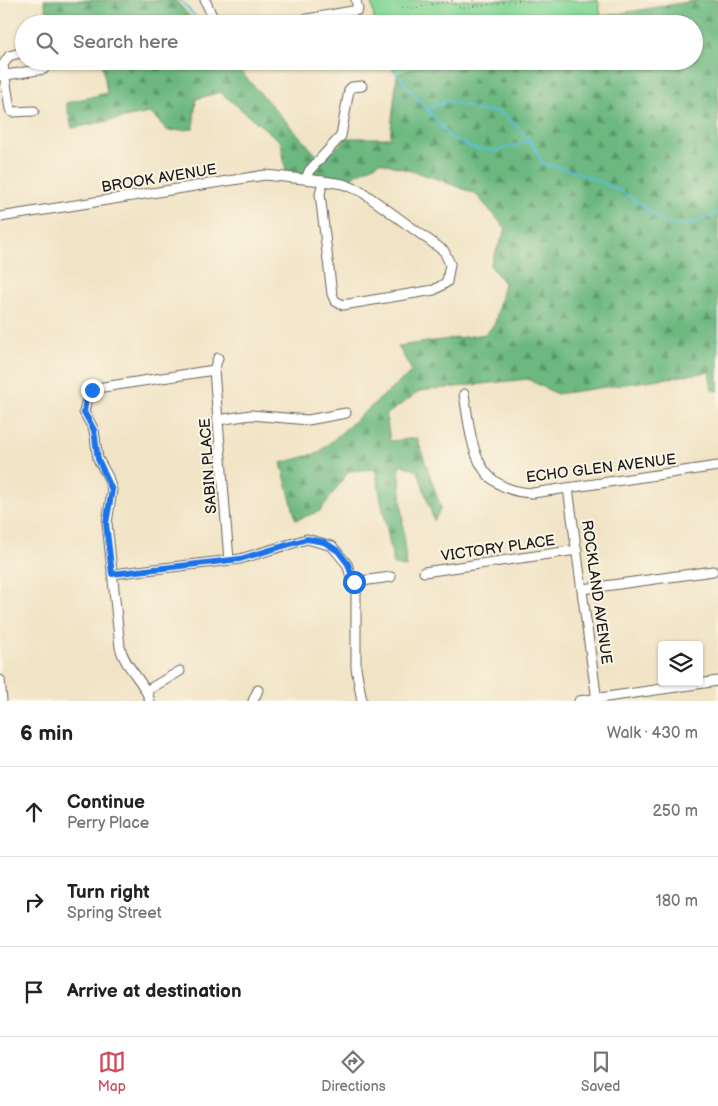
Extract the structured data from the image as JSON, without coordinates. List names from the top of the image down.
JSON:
{
  "streets": {
    "street": [
      "BROOK AVENUE",
      "SABIN PLACE",
      "ECHO GLEN AVENUE",
      "VICTORY PLACE",
      "ROCKLAND AVENUE"
    ]
  },
  "crossings": [
    ["ECHO GLEN AVENUE", "ROCKLAND AVENUE"],
    ["VICTORY PLACE", "ROCKLAND AVENUE"]
  ],
  "page": {
    "search": "Search here",
    "heading": ["6 min", "Walk · 430 m"],
    "list": [
      ["Continue", "Perry Place", "250 m"],
      ["Turn right", "Spring Street", "180 m"],
      "Arrive at destination"
    ],
    "nav": ["Map", "Directions", "Saved"]
  }
}
